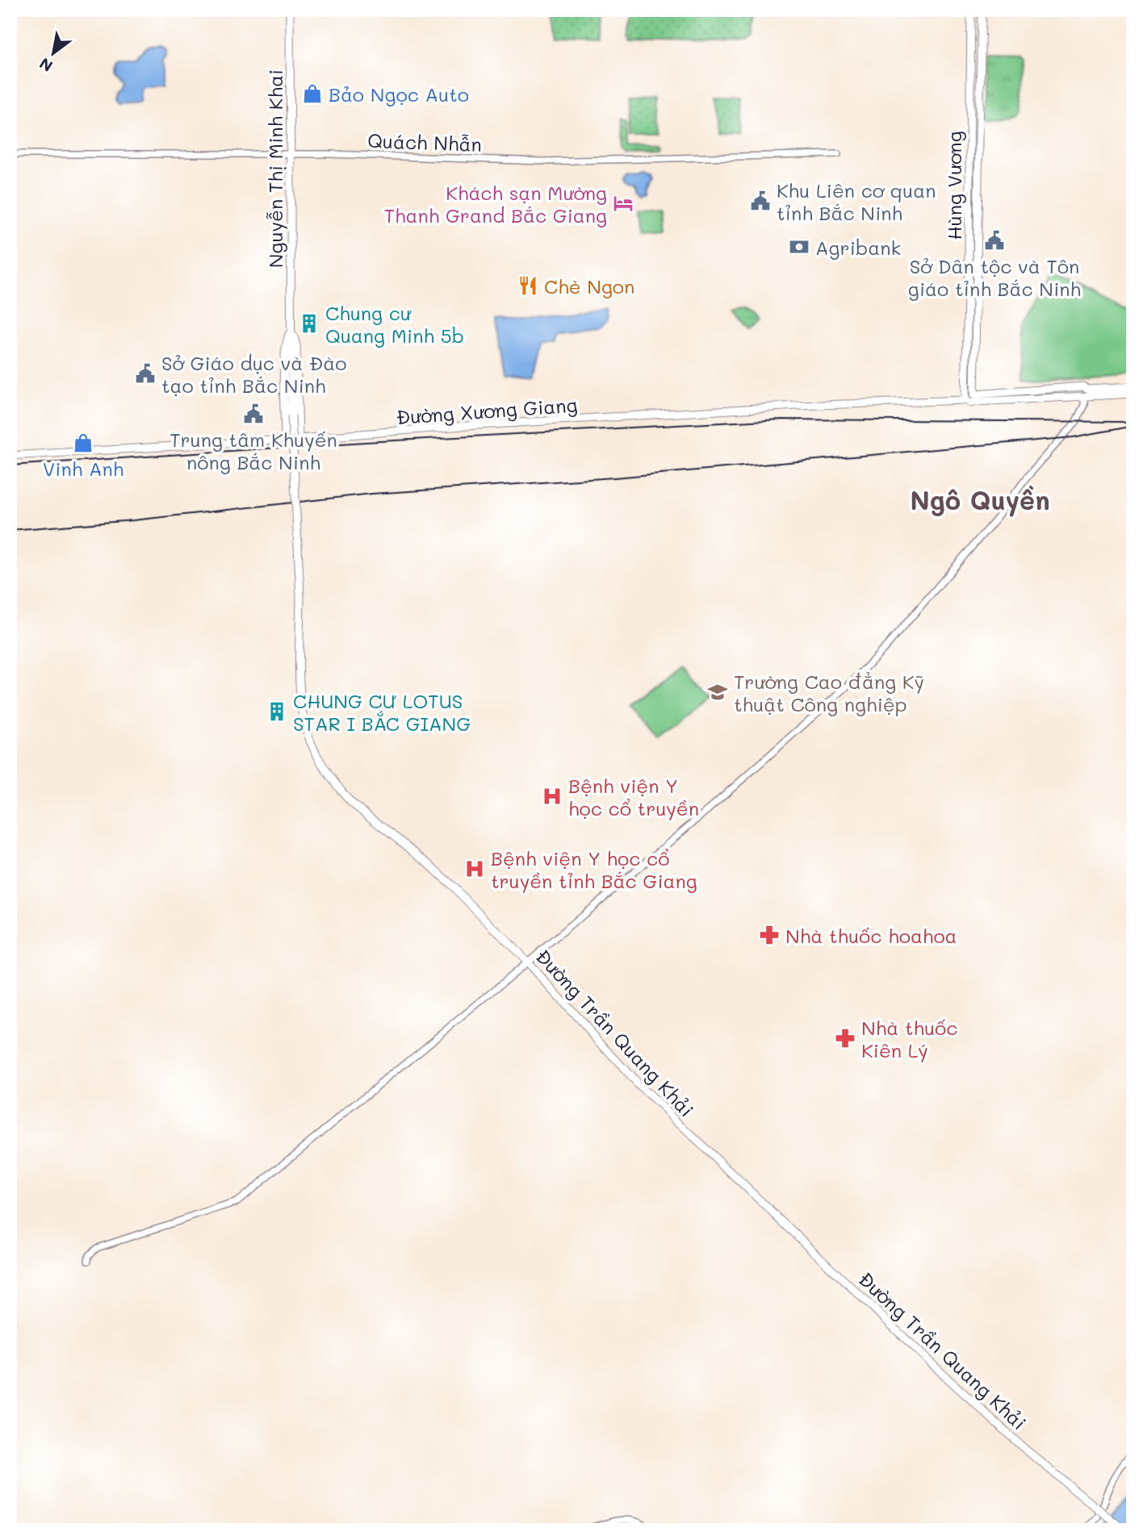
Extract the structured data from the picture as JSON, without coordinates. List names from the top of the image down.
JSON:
{
  "streets": {
    "main road": [
      "Nguyễn Thị Minh Khai",
      "Hùng Vương",
      "Đường Xương Giang",
      "Đường Trần Quang Khải"
    ],
    "street": ["Quách Nhẫn"]
  },
  "crossings": [
    ["Quách Nhẫn", "Nguyễn Thị Minh Khai"],
    ["Nguyễn Thị Minh Khai", "Đường Trần Quang Khải"],
    ["Hùng Vương", "Đường Xương Giang"]
  ],
  "districts": ["Ngô Quyền"],
  "places": {
    "shop": ["Bảo Ngọc Auto", "Vinh Anh"],
    "public building": [
      "Khu Liên cơ quan tỉnh Bắc Ninh",
      "Sở Dân tộc và Tôn giáo tỉnh Bắc Ninh",
      "Sở Giáo dục và Đào tạo tỉnh Bắc Ninh",
      "Trung tâm Khuyến nông Bắc Ninh"
    ],
    "hotel": ["Khách sạn Mường Thanh Grand Bắc Giang"],
    "bank": ["Agribank"],
    "restaurant": ["Chè Ngon"],
    "building": ["Chung cư Quang Minh 5b", "CHUNG CƯ LOTUS STAR I BẮC GIANG"],
    "school or university": ["Trường Cao đẳng Kỹ thuật Công nghiệp"],
    "hospital": ["Bệnh viện Y học cổ truyền", "Bệnh viện Y học cổ truyền tỉnh Bắc Giang"],
    "pharmacy": ["Nhà thuốc hoahoa", "Nhà thuốc Kiên Lý"]
  },
  "north": "bottom left"
}
